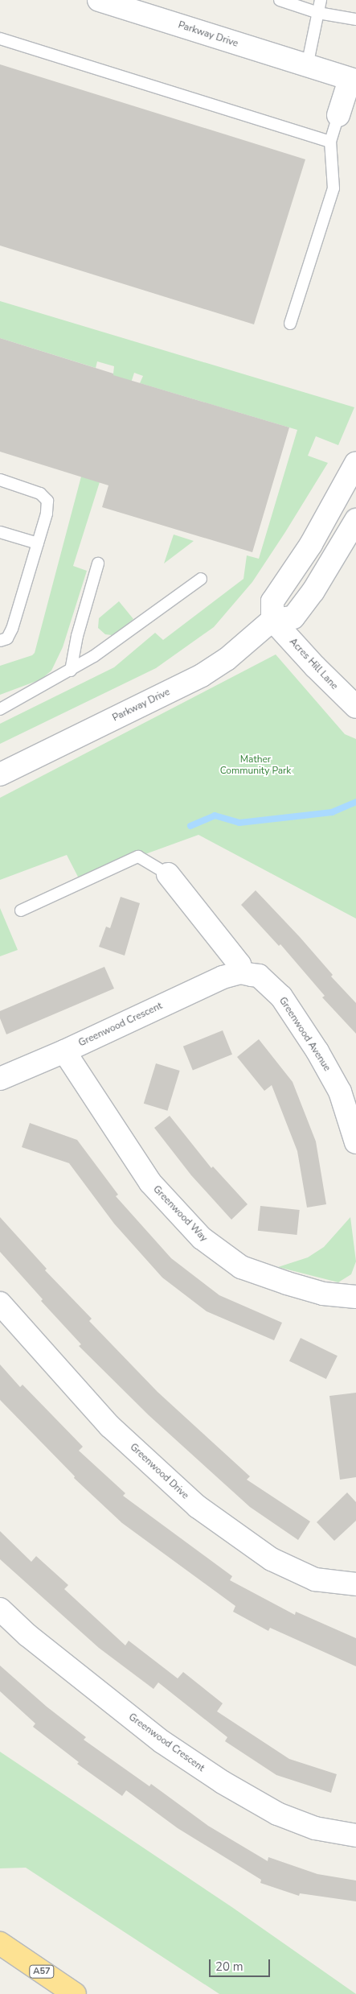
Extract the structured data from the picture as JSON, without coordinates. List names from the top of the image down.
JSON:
{
  "streets": {
    "highway": ["A57"],
    "street": [
      "Parkway Drive",
      "Acres Hill Lane",
      "Greenwood Crescent",
      "Greenwood Avenue",
      "Greenwood Way",
      "Greenwood Drive"
    ]
  },
  "crossings": [
    ["Parkway Drive", "Acres Hill Lane"],
    ["Greenwood Crescent", "Greenwood Avenue"],
    ["Greenwood Crescent", "Greenwood Way"]
  ],
  "parks": ["Mather Community Park"],
  "scale_bar": "20 m"
}
